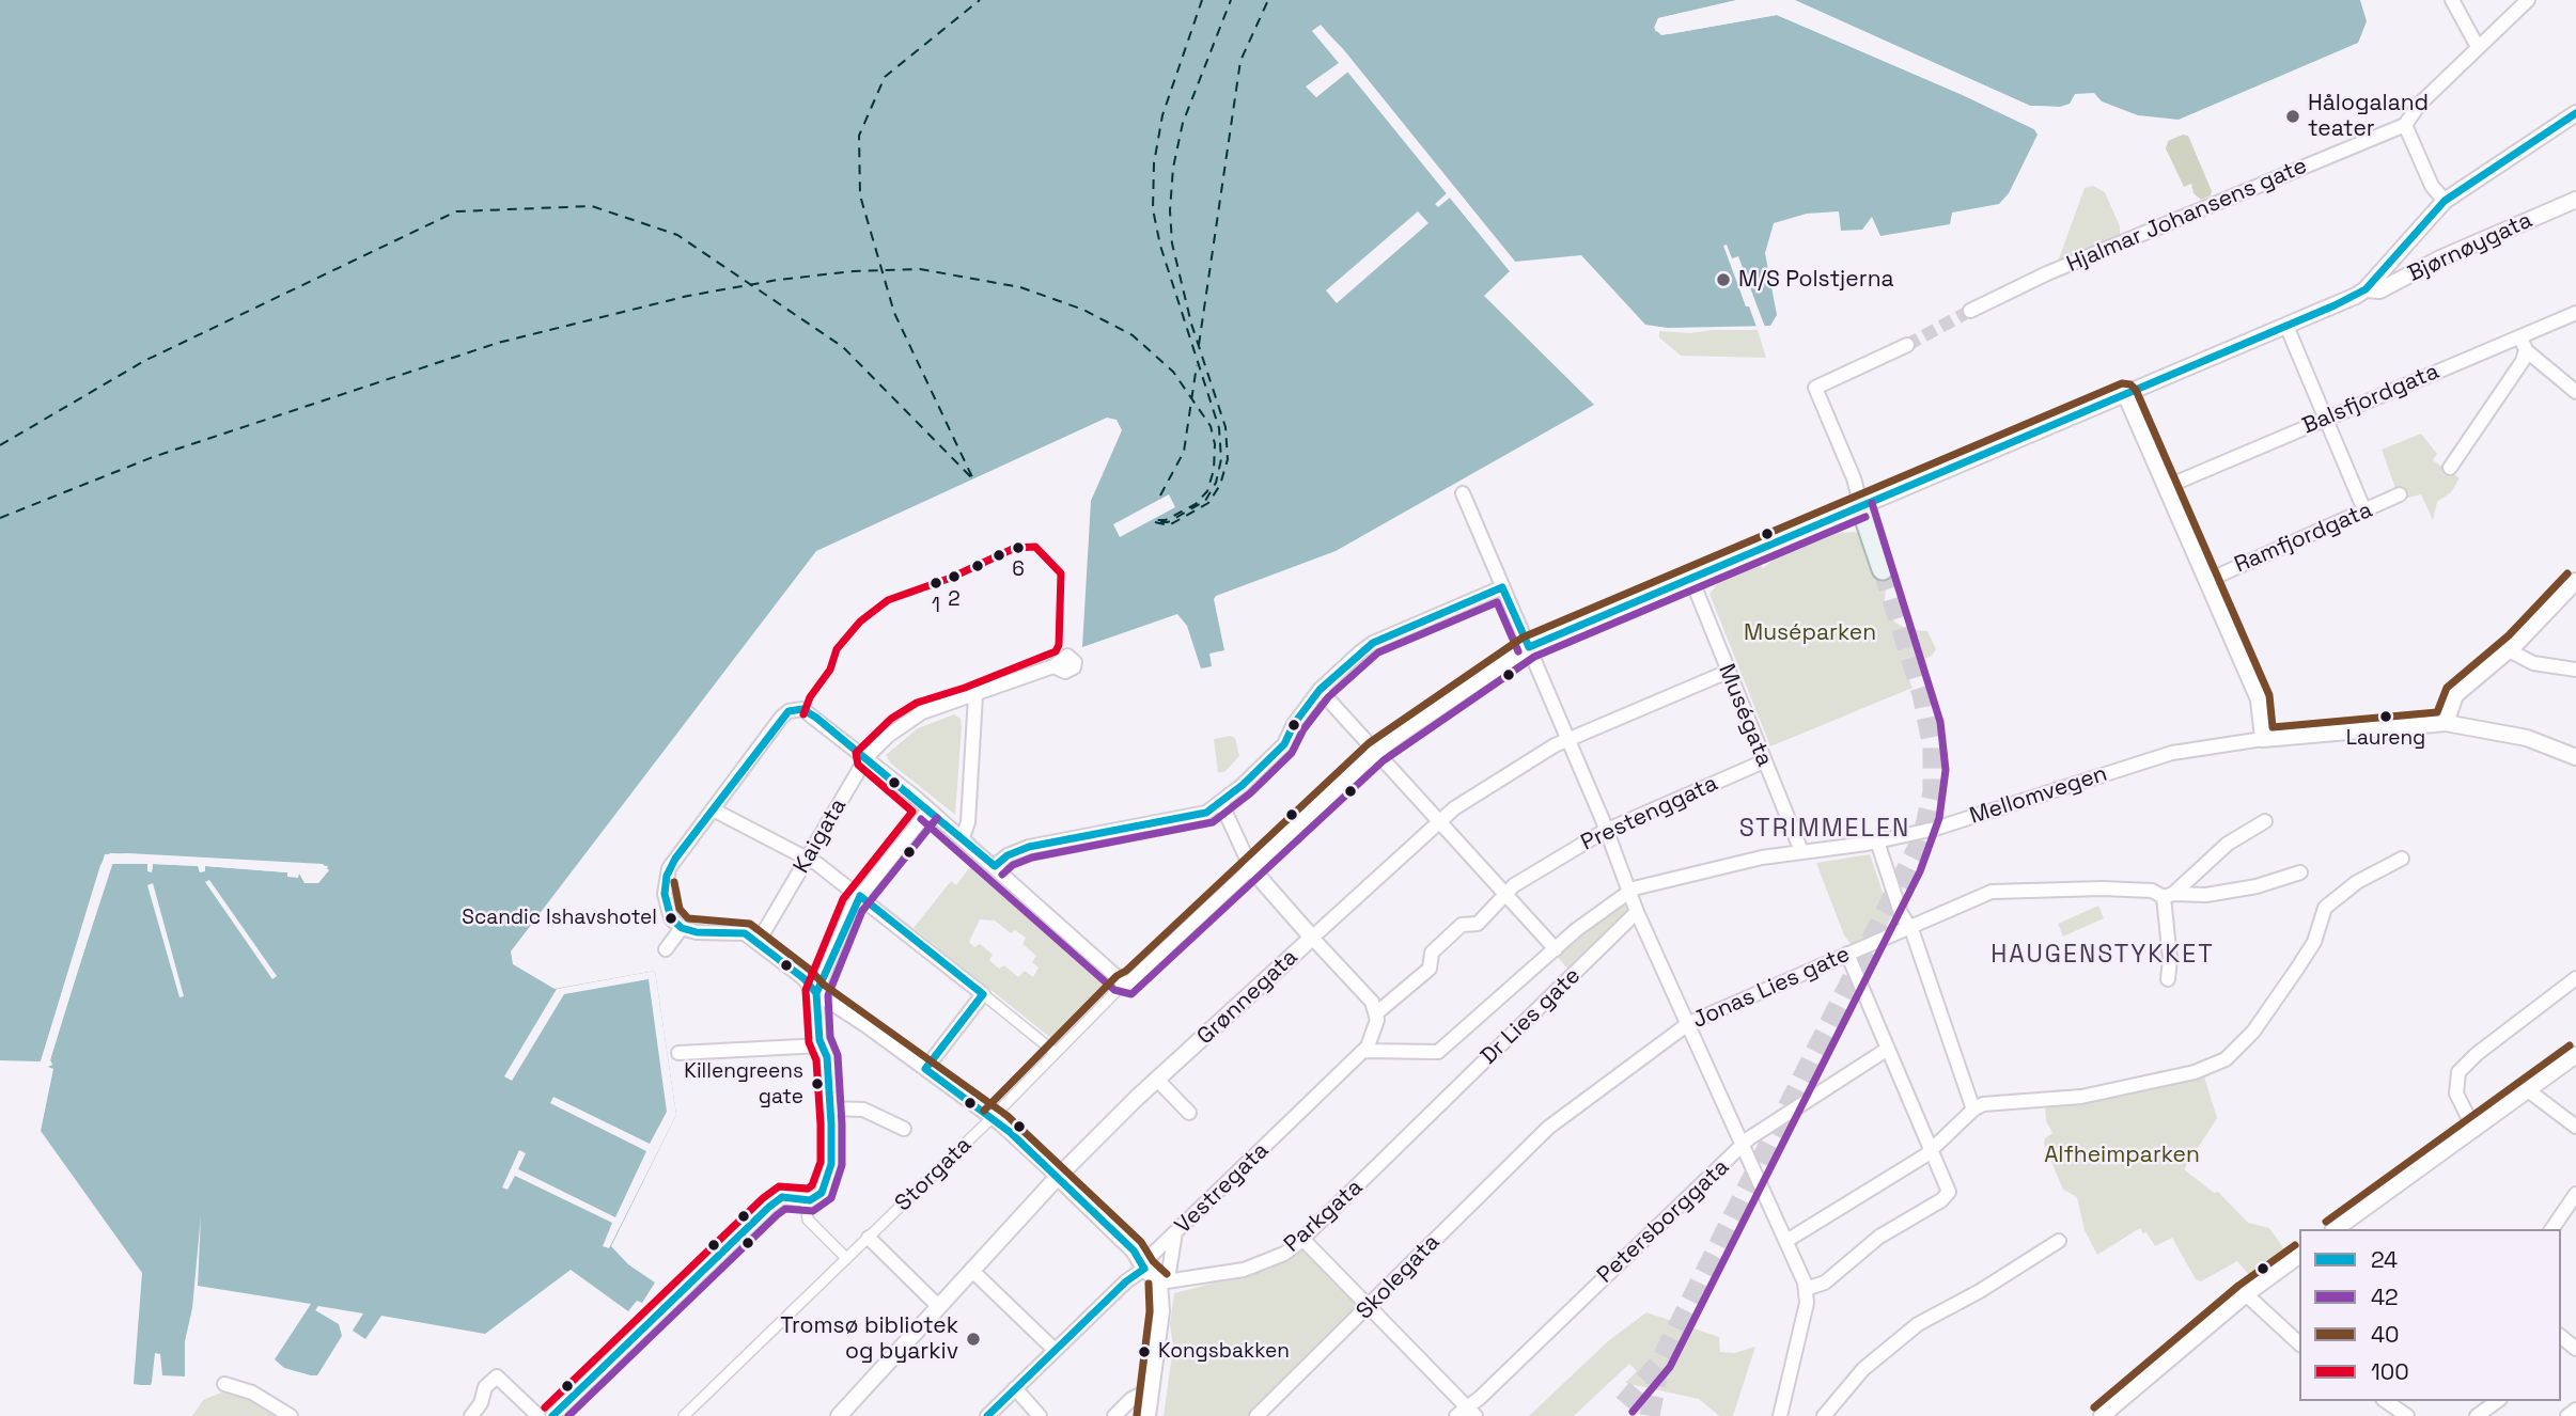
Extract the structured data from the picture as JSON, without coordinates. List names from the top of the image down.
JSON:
{
  "streets": {
    "street": [
      "Hjalmar Johansens gate",
      "Bjørnøygata",
      "Balsfjordgata",
      "Ramfjordgata",
      "Muségata",
      "Mellomvegen",
      "Prestenggata",
      "Kaigata",
      "Jonas Lies gate",
      "Grønnegata",
      "Dr Lies gate",
      "Storgata",
      "Vestregata",
      "Parkgata",
      "Petersborggata",
      "Skolegata"
    ]
  },
  "crossings": [
    ["Bjørnøygata", "Storgata"],
    ["Muségata", "Mellomvegen"],
    ["Muségata", "Prestenggata"],
    ["Muségata", "Grønnegata"],
    ["Muségata", "Storgata"],
    ["Mellomvegen", "Vestregata"],
    ["Prestenggata", "Vestregata"],
    ["Jonas Lies gate", "Skolegata"],
    ["Dr Lies gate", "Parkgata"]
  ],
  "districts": ["STRIMMELEN", "HAUGENSTYKKET"],
  "parks": ["Muséparken", "Alfheimparken"],
  "places": [
    "Hålogaland teater",
    "M/S Polstjerna",
    "6",
    "2",
    "1",
    "Laureng",
    "Scandic Ishavshotel",
    "Killengreens gate",
    "Tromsø bibliotek og byarkiv",
    "Kongsbakken"
  ],
  "lines": [
    "transit line 24",
    "transit line 40",
    "transit line 42",
    "transit line 100"
  ],
  "legend": [
    "24",
    "42",
    "40",
    "100"
  ]
}
